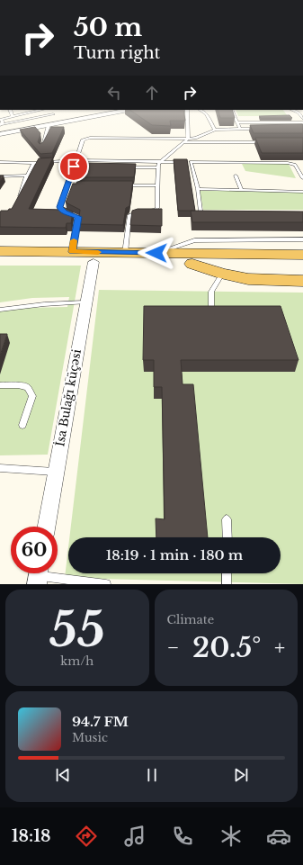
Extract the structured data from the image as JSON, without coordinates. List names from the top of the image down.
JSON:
{
  "streets": {
    "street": ["İsa Bulağı küçəsi"]
  },
  "page": {
    "turn": ["50 m", "Turn right"],
    "limit": "60",
    "trip": "18:19 · 1 min · 180 m",
    "tile": [
      ["55", "km/h"],
      "Climate"
    ],
    "heat": ["−", "20.5°", "+"],
    "song": ["94.7 FM", "Music"],
    "tabs": "18:18"
  }
}
